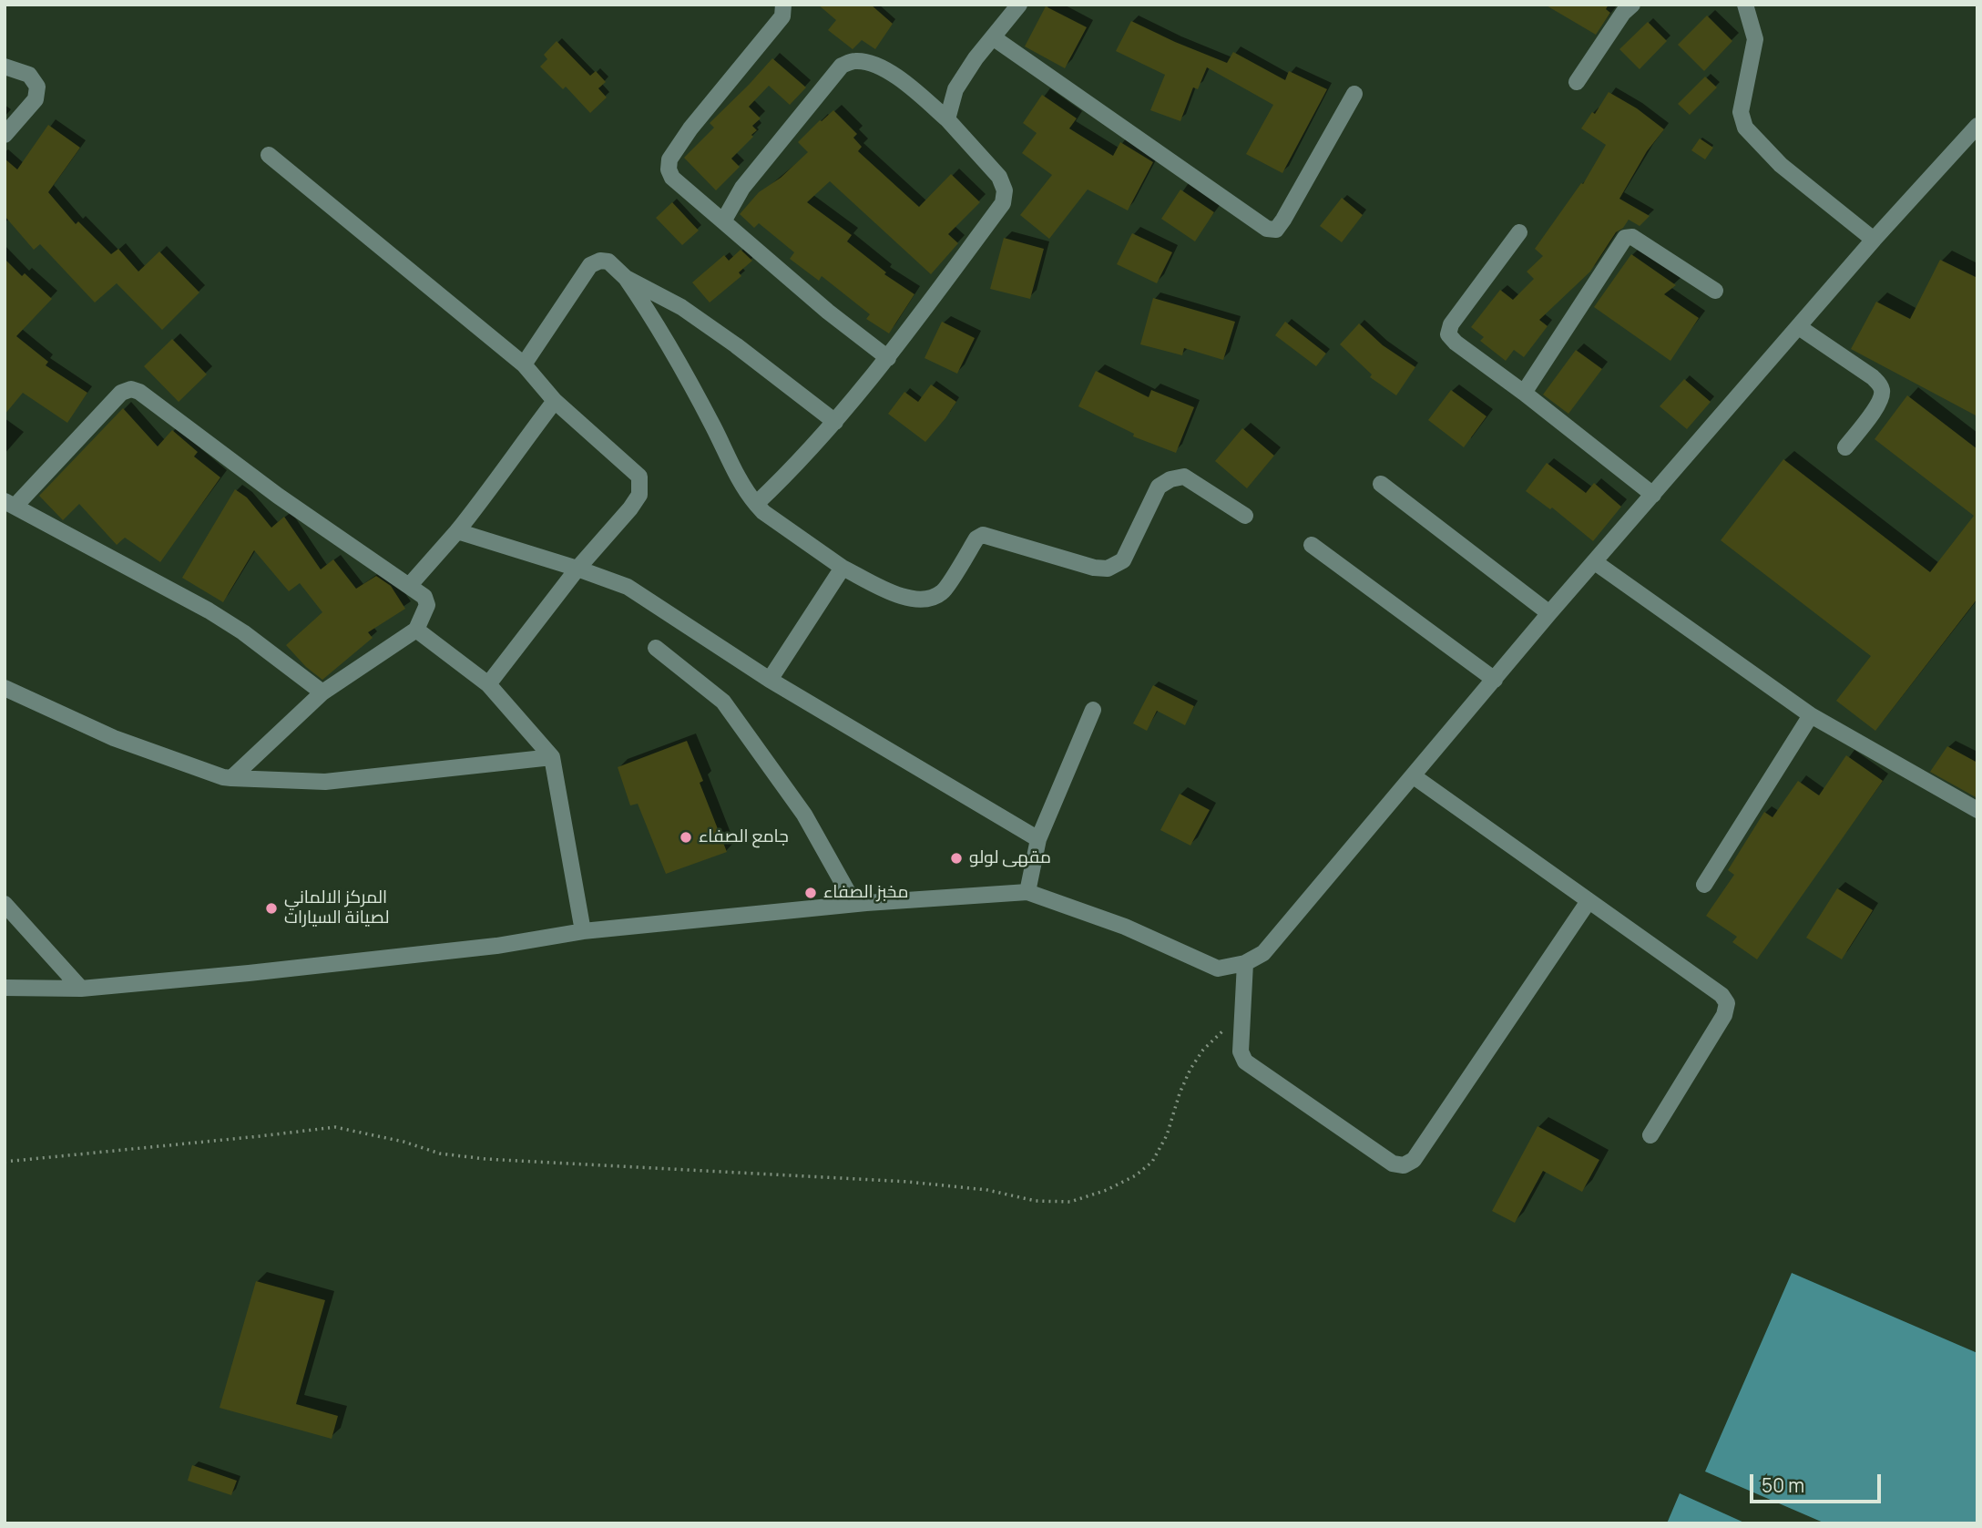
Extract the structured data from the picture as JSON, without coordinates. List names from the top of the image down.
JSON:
{
  "places": [
    "جامع الصفاء",
    "مقهى لولو",
    "مخبز الصفاء",
    "المركز الالماني لصيانة السيارات"
  ],
  "scale_bar": "50 m"
}
